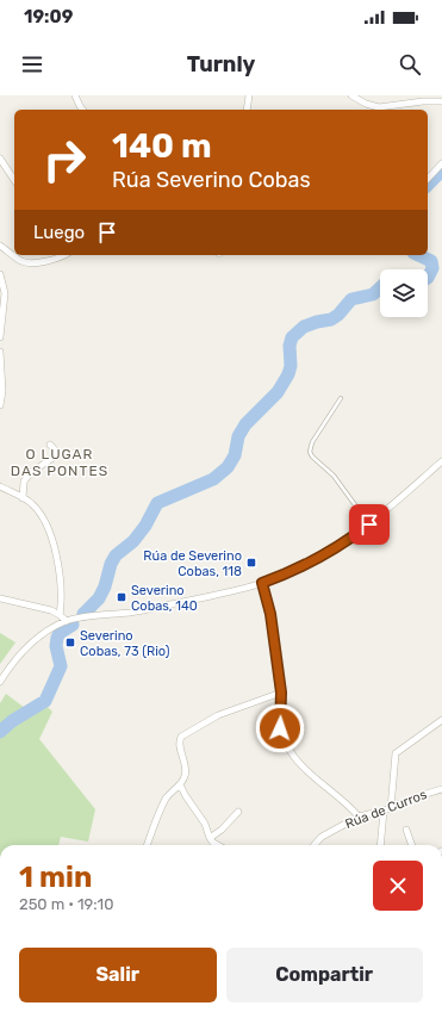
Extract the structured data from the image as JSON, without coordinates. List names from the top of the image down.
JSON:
{
  "streets": {
    "street": ["Rúa de Curros"]
  },
  "districts": ["O LUGAR DAS PONTES"],
  "places": {
    "transit": ["Rúa de Severino Cobas, 118", "Severino Cobas, 140", "Severino Cobas, 73 (Rio)"]
  },
  "page": {
    "status": "19:09",
    "header": "Turnly",
    "turn": ["140 m", "Rúa Severino Cobas"],
    "then": "Luego",
    "heading": ["1 min", "250 m · 19:10"],
    "buttons": ["Salir", "Compartir"]
  }
}
